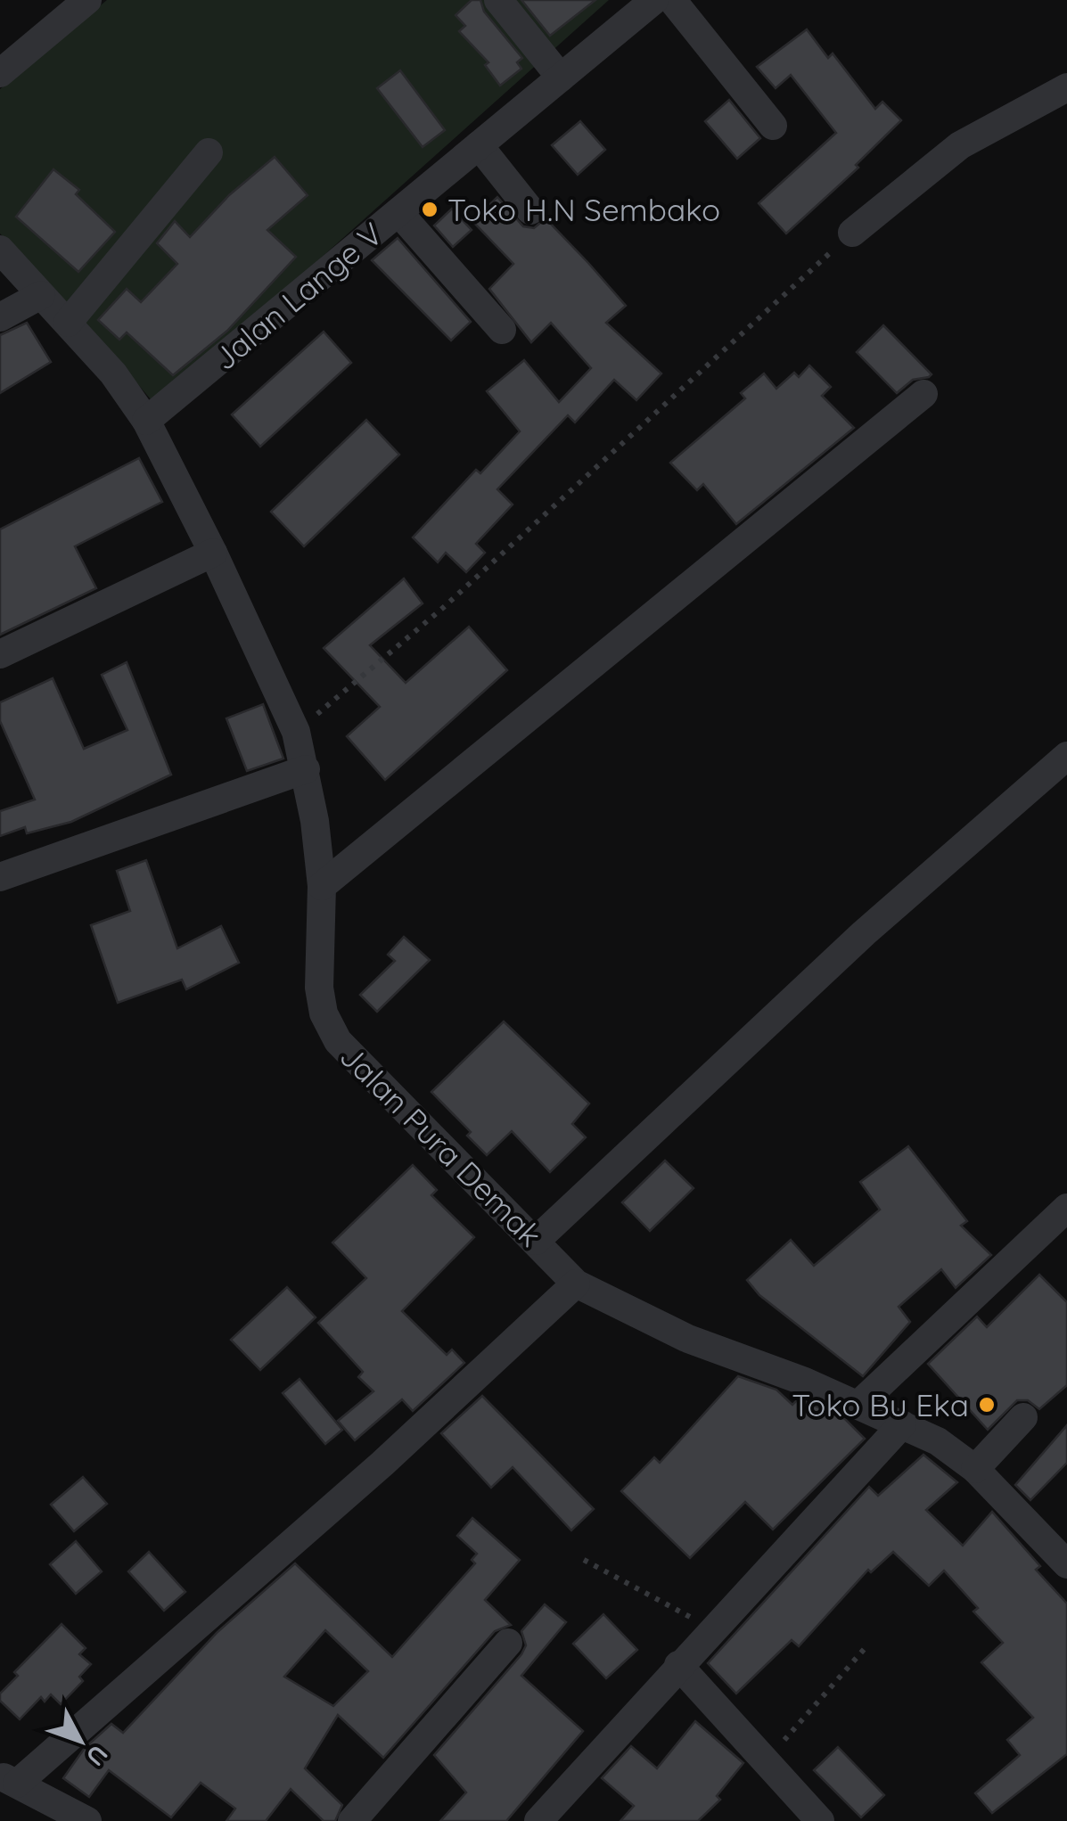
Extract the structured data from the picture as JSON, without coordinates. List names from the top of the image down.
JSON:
{
  "streets": {
    "street": ["Jalan Lange V", "Jalan Pura Demak"]
  },
  "crossings": [
    ["Jalan Lange V", "Jalan Pura Demak"]
  ],
  "places": ["Toko H.N Sembako", "Toko Bu Eka"],
  "north": "bottom right"
}
